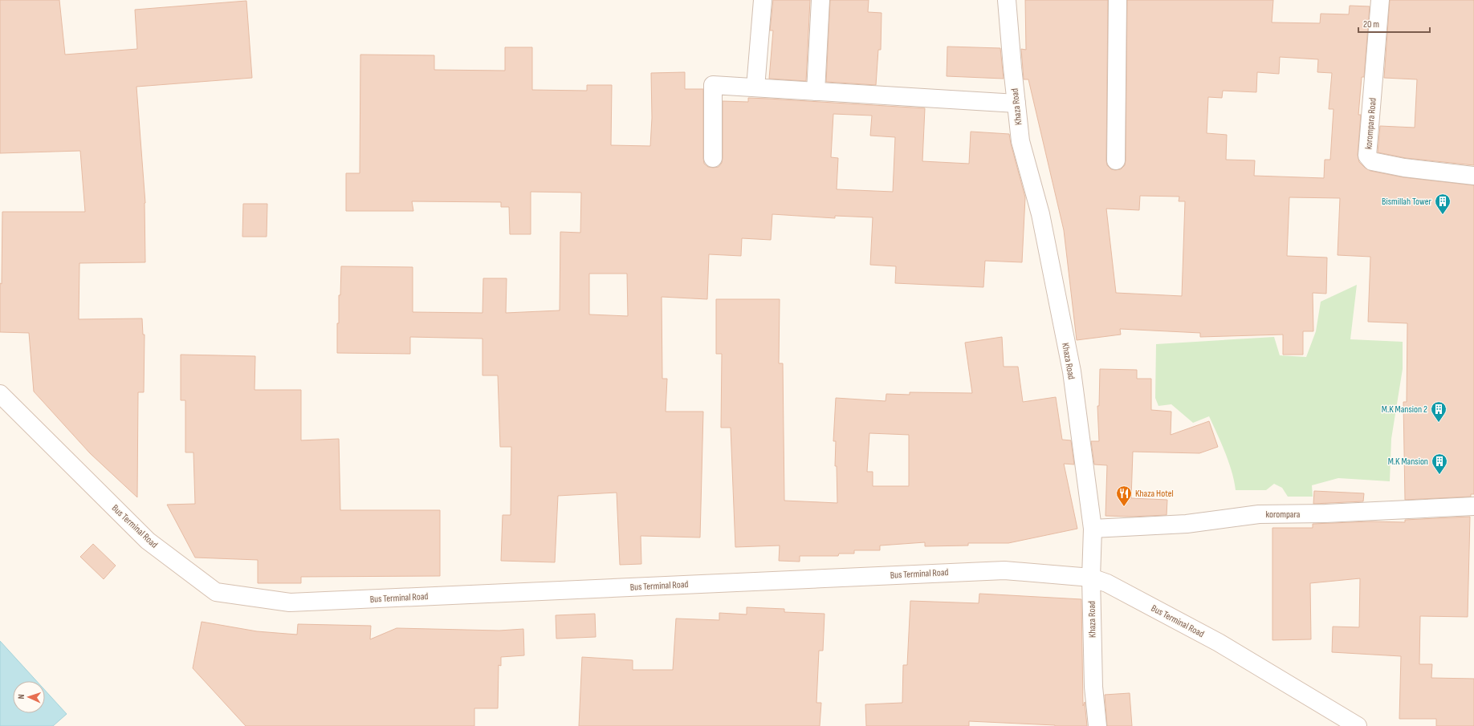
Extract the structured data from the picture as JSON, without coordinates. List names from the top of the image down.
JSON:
{
  "streets": {
    "street": [
      "Khaza Road",
      "korompara Road",
      "korompara",
      "Bus Terminal Road"
    ]
  },
  "crossings": [
    ["Khaza Road", "korompara"],
    ["Khaza Road", "Bus Terminal Road"]
  ],
  "places": {
    "building": ["Bismillah Tower", "M.K Mansion 2", "M.K Mansion"],
    "restaurant": ["Khaza Hotel"]
  },
  "scale_bar": "20 m",
  "north": "left"
}
